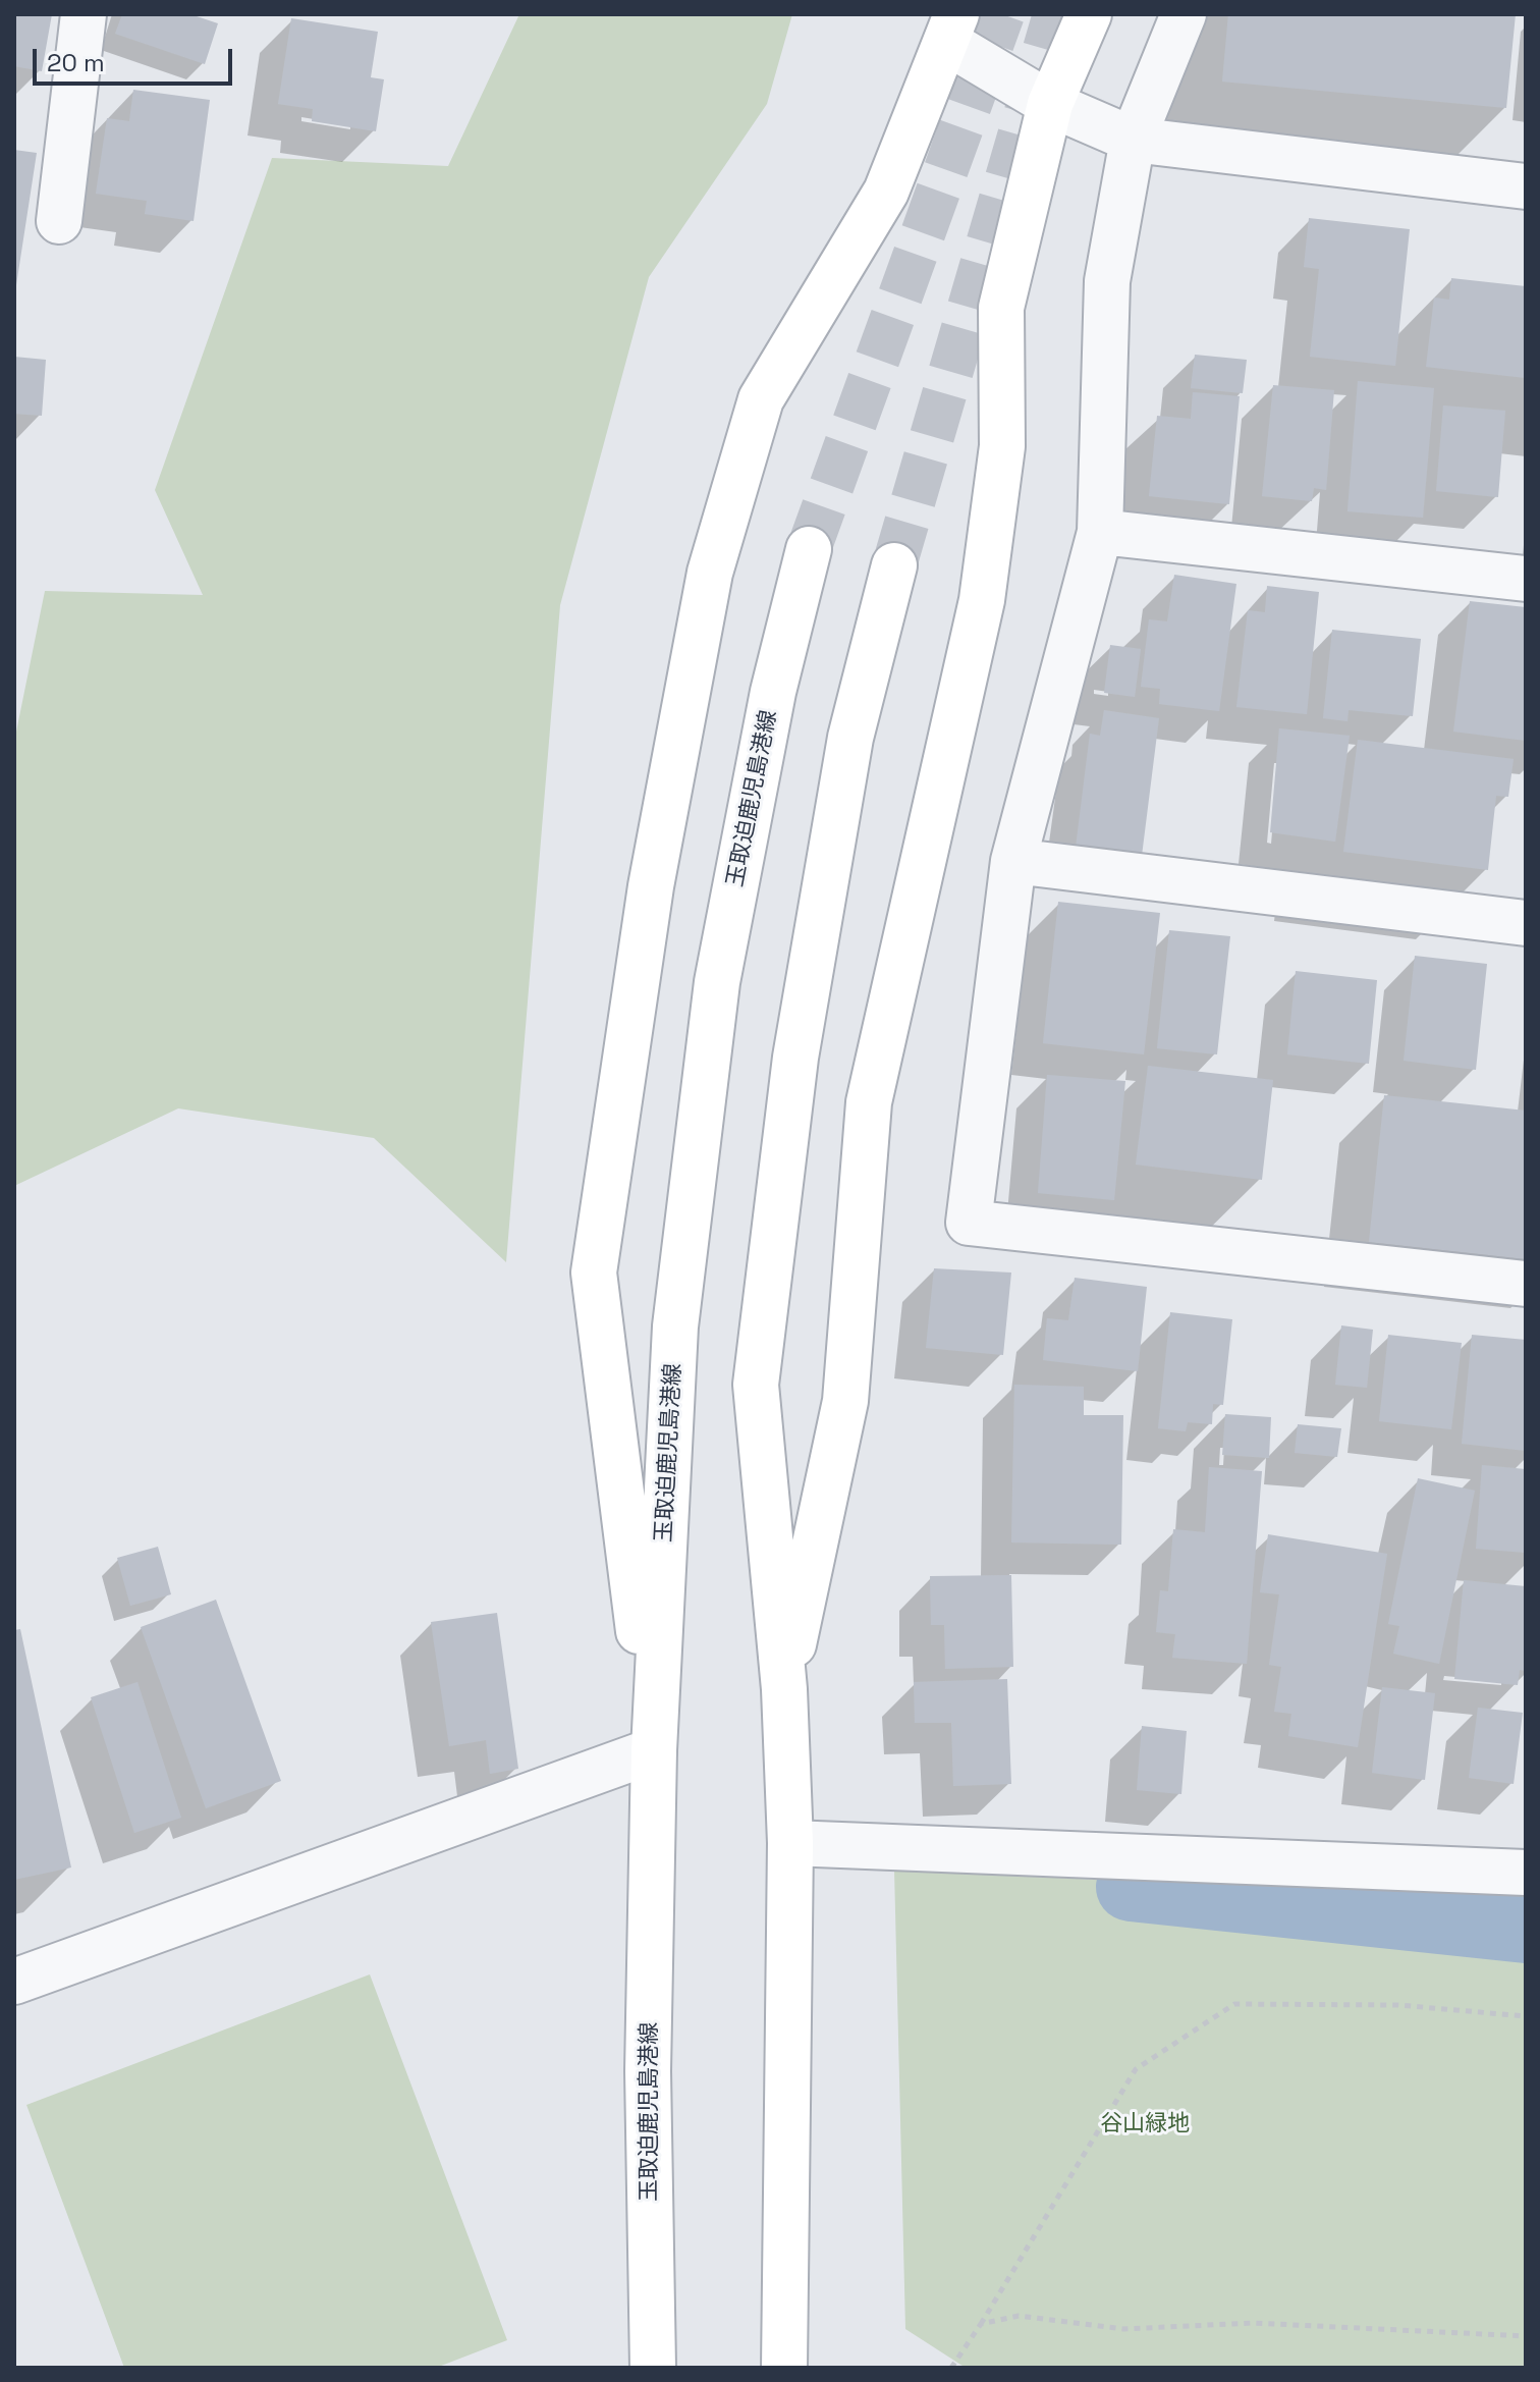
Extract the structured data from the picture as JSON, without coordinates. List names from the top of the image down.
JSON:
{
  "streets": {
    "main road": ["玉取迫鹿児島港線"]
  },
  "parks": ["谷山緑地"],
  "scale_bar": "20 m"
}
